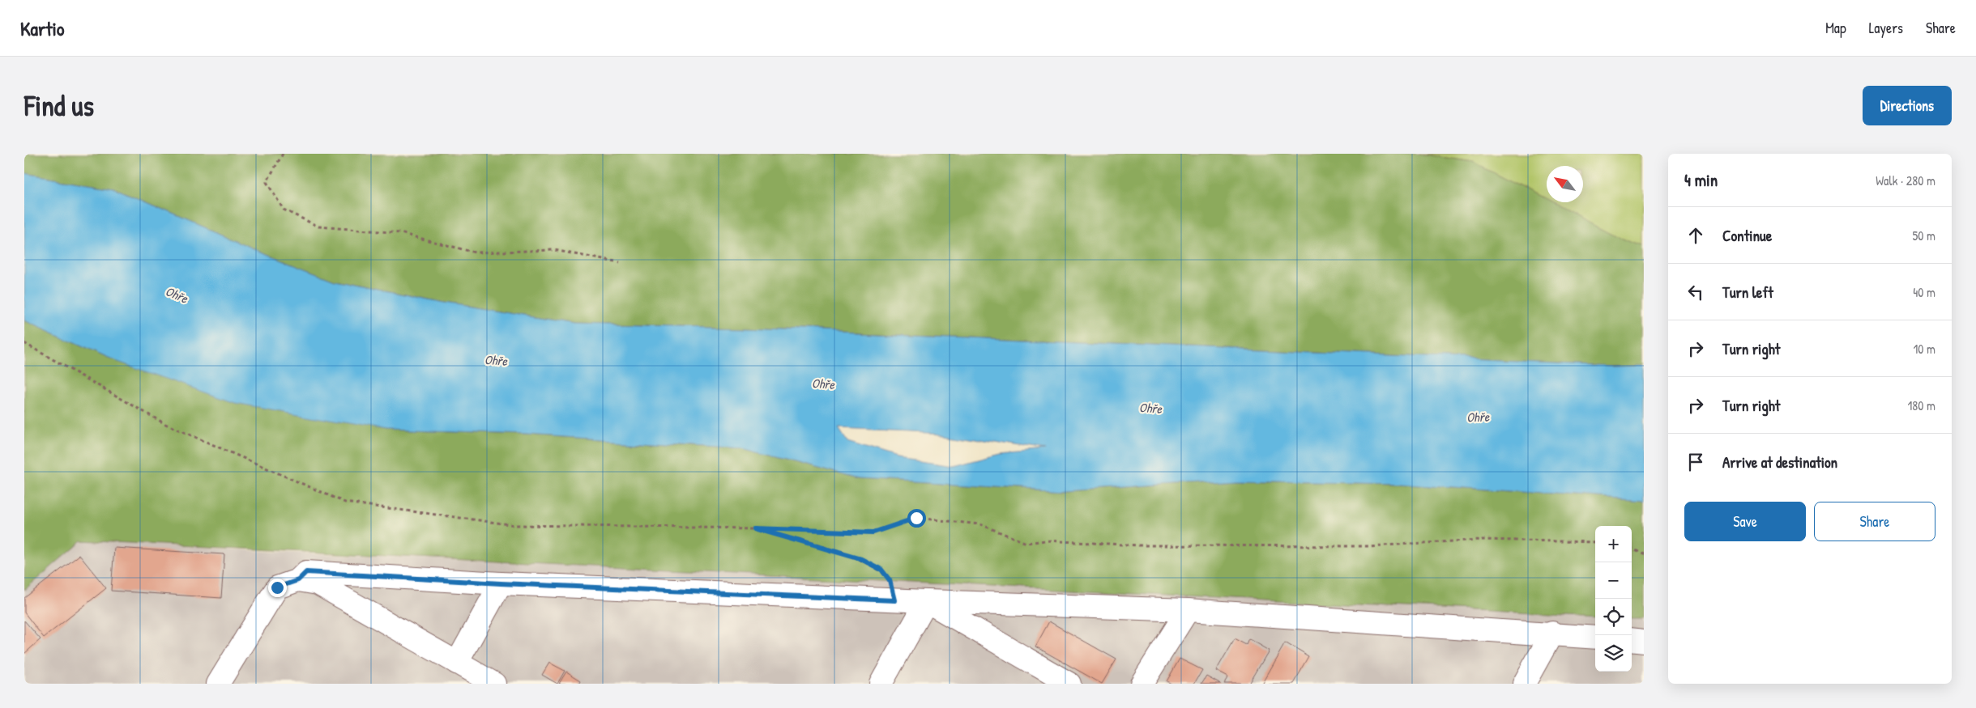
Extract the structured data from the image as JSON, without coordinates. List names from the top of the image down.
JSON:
{
  "water": ["Ohře"],
  "north": "top left",
  "page": {
    "header": "Kartio",
    "nav": ["Map", "Layers", "Share"],
    "buttons": [
      "Directions",
      ["Save", "Share"]
    ],
    "title": "Find us",
    "heading": ["4 min", "Walk · 280 m"],
    "list": [
      ["Continue", "50 m"],
      ["Turn left", "40 m"],
      ["Turn right", "10 m"],
      ["Turn right", "180 m"],
      "Arrive at destination"
    ],
    "map_buttons": ["+", "−"]
  }
}
